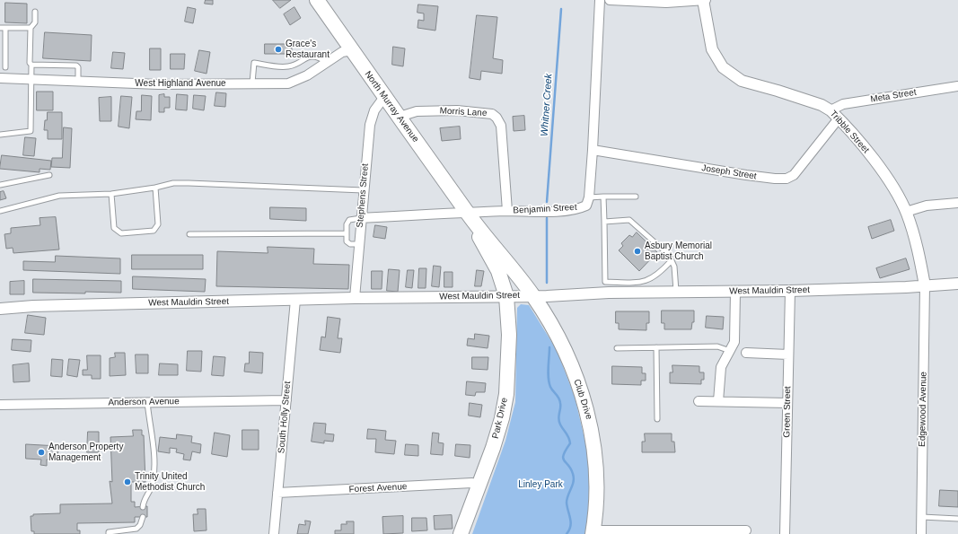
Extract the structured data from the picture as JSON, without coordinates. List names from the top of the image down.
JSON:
{
  "streets": {
    "main road": ["North Murray Avenue", "Club Drive", "Park Drive"],
    "street": [
      "West Highland Avenue",
      "Meta Street",
      "Morris Lane",
      "Tribble Street",
      "Joseph Street",
      "Stephens Street",
      "Benjamin Street",
      "West Mauldin Street",
      "Anderson Avenue",
      "Edgewood Avenue",
      "Green Street",
      "South Holly Street",
      "Forest Avenue"
    ]
  },
  "crossings": [
    ["West Highland Avenue", "North Murray Avenue"],
    ["Meta Street", "Tribble Street"],
    ["North Murray Avenue", "Morris Lane"],
    ["North Murray Avenue", "Stephens Street"],
    ["North Murray Avenue", "Benjamin Street"],
    ["North Murray Avenue", "West Mauldin Street"],
    ["North Murray Avenue", "Club Drive"],
    ["North Murray Avenue", "Park Drive"],
    ["Morris Lane", "Benjamin Street"],
    ["Tribble Street", "Joseph Street"],
    ["Tribble Street", "West Mauldin Street"],
    ["Tribble Street", "Edgewood Avenue"],
    ["Joseph Street", "Benjamin Street"],
    ["Stephens Street", "Benjamin Street"],
    ["Stephens Street", "West Mauldin Street"],
    ["West Mauldin Street", "Club Drive"],
    ["West Mauldin Street", "Edgewood Avenue"],
    ["West Mauldin Street", "Green Street"],
    ["West Mauldin Street", "South Holly Street"],
    ["West Mauldin Street", "Park Drive"],
    ["Anderson Avenue", "South Holly Street"],
    ["South Holly Street", "Forest Avenue"],
    ["Park Drive", "Forest Avenue"]
  ],
  "water": ["Whitner Creek"],
  "parks": ["Linley Park"],
  "places": [
    "Grace's Restaurant",
    "Asbury Memorial Baptist Church",
    "Anderson Property Management",
    "Trinity United Methodist Church"
  ]
}
